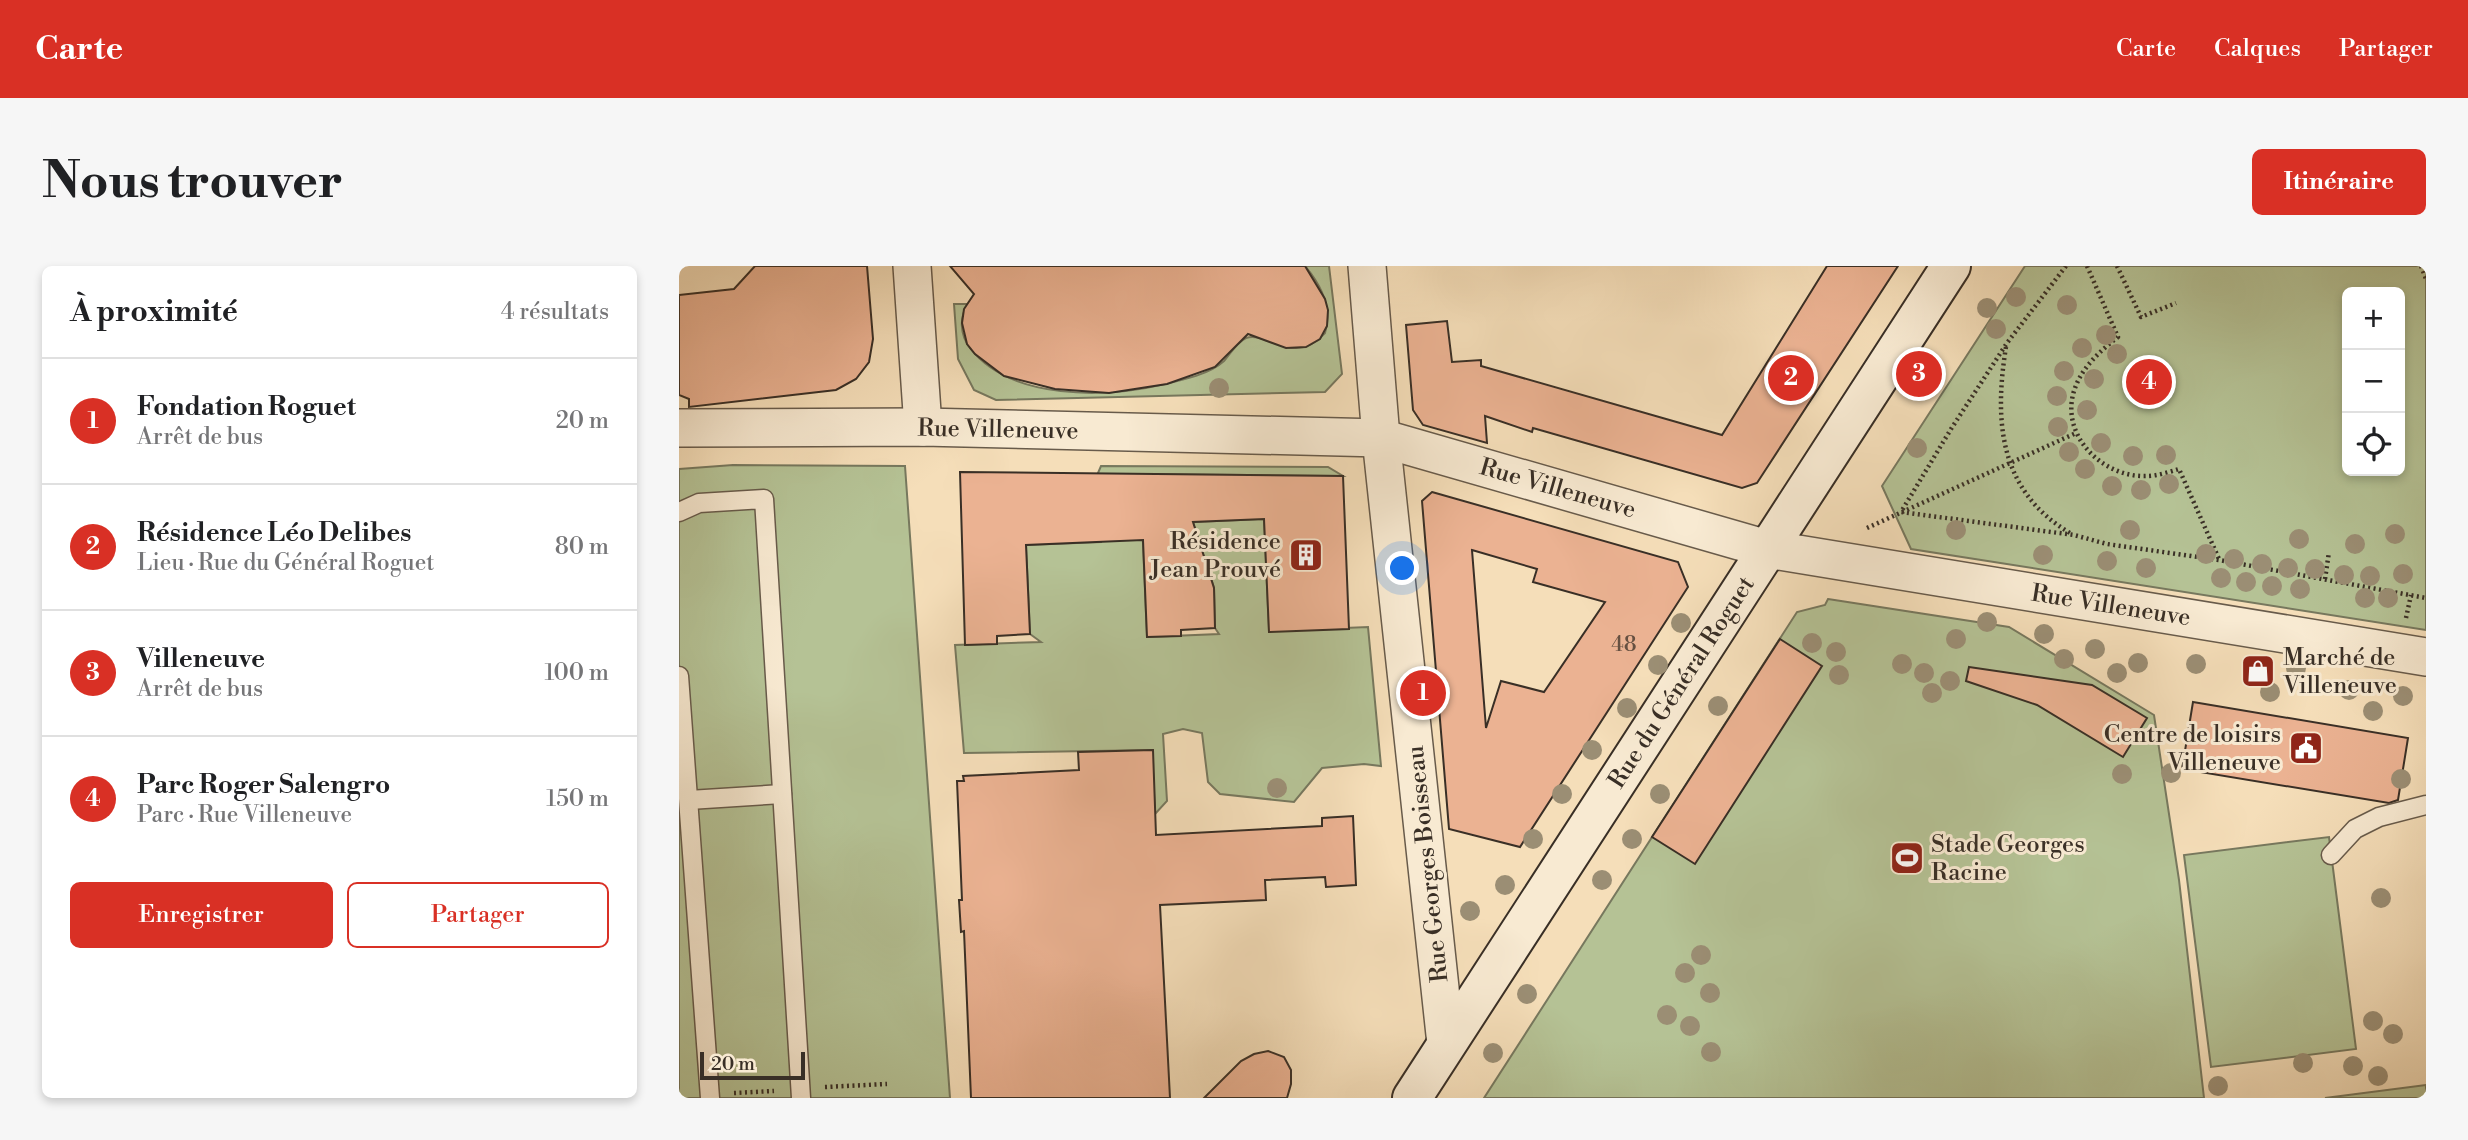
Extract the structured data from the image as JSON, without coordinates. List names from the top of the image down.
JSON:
{
  "streets": {
    "main road": ["Rue du Général Roguet"],
    "street": ["Rue Villeneuve", "Rue Georges Boisseau"]
  },
  "crossings": [
    ["Rue Villeneuve", "Rue du Général Roguet"],
    ["Rue Villeneuve", "Rue Georges Boisseau"],
    ["Rue du Général Roguet", "Rue Georges Boisseau"]
  ],
  "places": {
    "building": ["Résidence Jean Prouvé"],
    "shop": ["Marché de Villeneuve"],
    "public building": ["Centre de loisirs Villeneuve"],
    "sports": ["Stade Georges Racine"]
  },
  "house_numbers": ["48"],
  "scale_bar": "20 m",
  "page": {
    "header": "Carte",
    "nav": ["Carte", "Calques", "Partager"],
    "buttons": [
      "Itinéraire",
      ["Enregistrer", "Partager"]
    ],
    "title": "Nous trouver",
    "heading": ["À proximité", "4 résultats"],
    "map_buttons": ["+", "−"],
    "pins": [
      "3",
      "2",
      "4",
      "1"
    ],
    "list": [
      {
        "mark": "1",
        "name": "Fondation Roguet",
        "note": "Arrêt de bus",
        "value": "20 m"
      },
      {
        "mark": "2",
        "name": "Résidence Léo Delibes",
        "note": "Lieu · Rue du Général Roguet",
        "value": "80 m"
      },
      {
        "mark": "3",
        "name": "Villeneuve",
        "note": "Arrêt de bus",
        "value": "100 m"
      },
      {
        "mark": "4",
        "name": "Parc Roger Salengro",
        "note": "Parc · Rue Villeneuve",
        "value": "150 m"
      }
    ],
    "scale": "20 m"
  }
}
